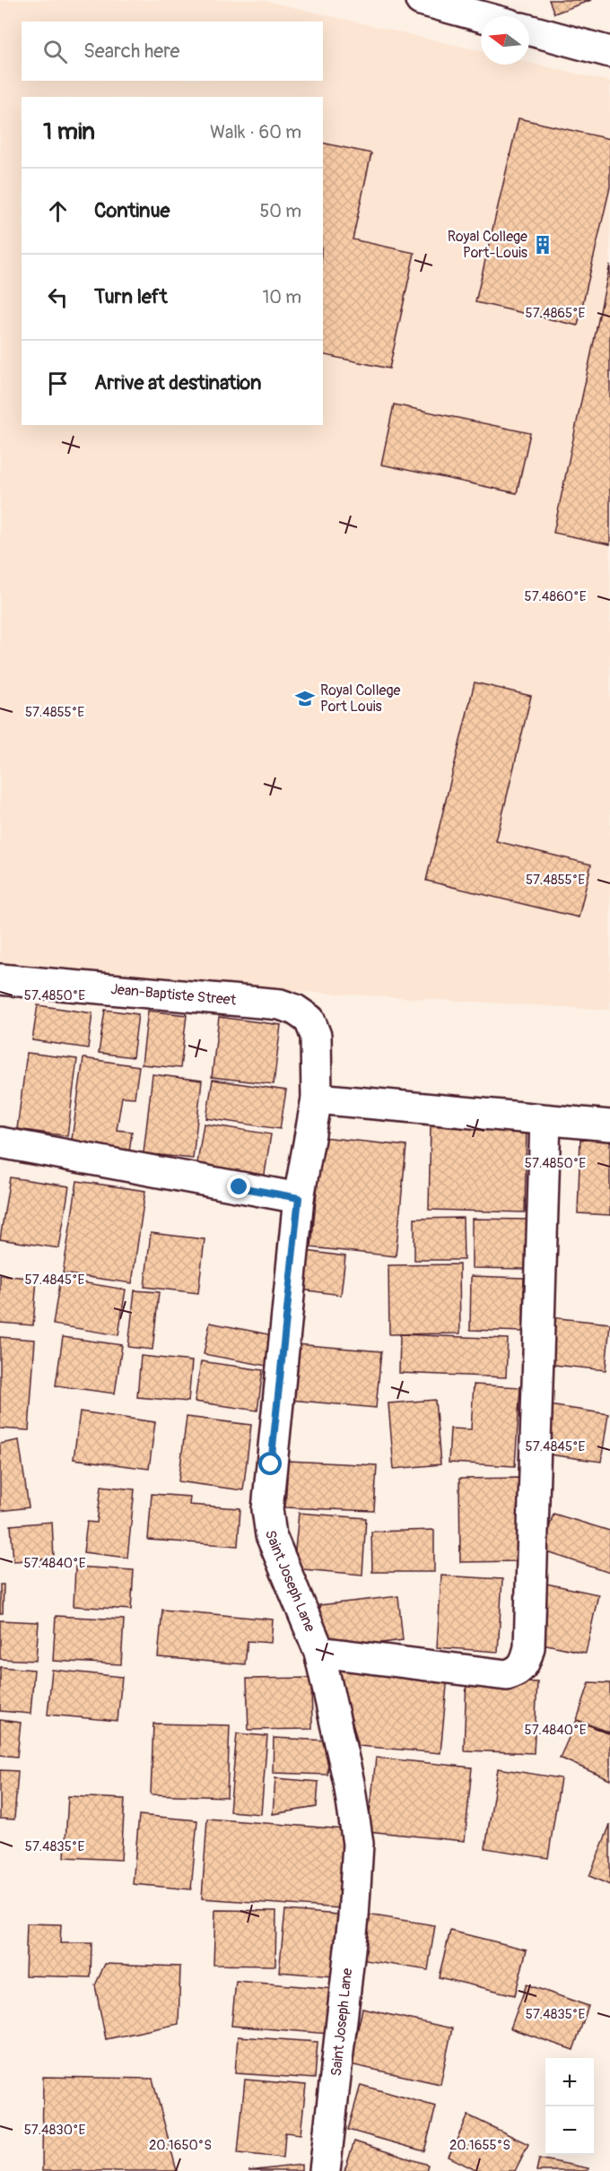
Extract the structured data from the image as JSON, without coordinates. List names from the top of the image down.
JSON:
{
  "streets": {
    "street": ["Jean-Baptiste Street", "Saint Joseph Lane"]
  },
  "crossings": [
    ["Jean-Baptiste Street", "Saint Joseph Lane"]
  ],
  "places": {
    "building": ["Royal College Port-Louis"],
    "school or university": ["Royal College Port Louis"]
  },
  "north": "left",
  "page": {
    "search": "Search here",
    "heading": ["1 min", "Walk · 60 m"],
    "list": [
      ["Continue", "50 m"],
      ["Turn left", "10 m"],
      "Arrive at destination"
    ],
    "map_buttons": ["+", "−"]
  },
  "coordinates": [
    "57.4865°E",
    "57.4860°E",
    "57.4855°E",
    "57.4850°E",
    "57.4845°E",
    "57.4840°E",
    "57.4835°E",
    "57.4830°E",
    "20.1650°S",
    "20.1655°S"
  ]
}
